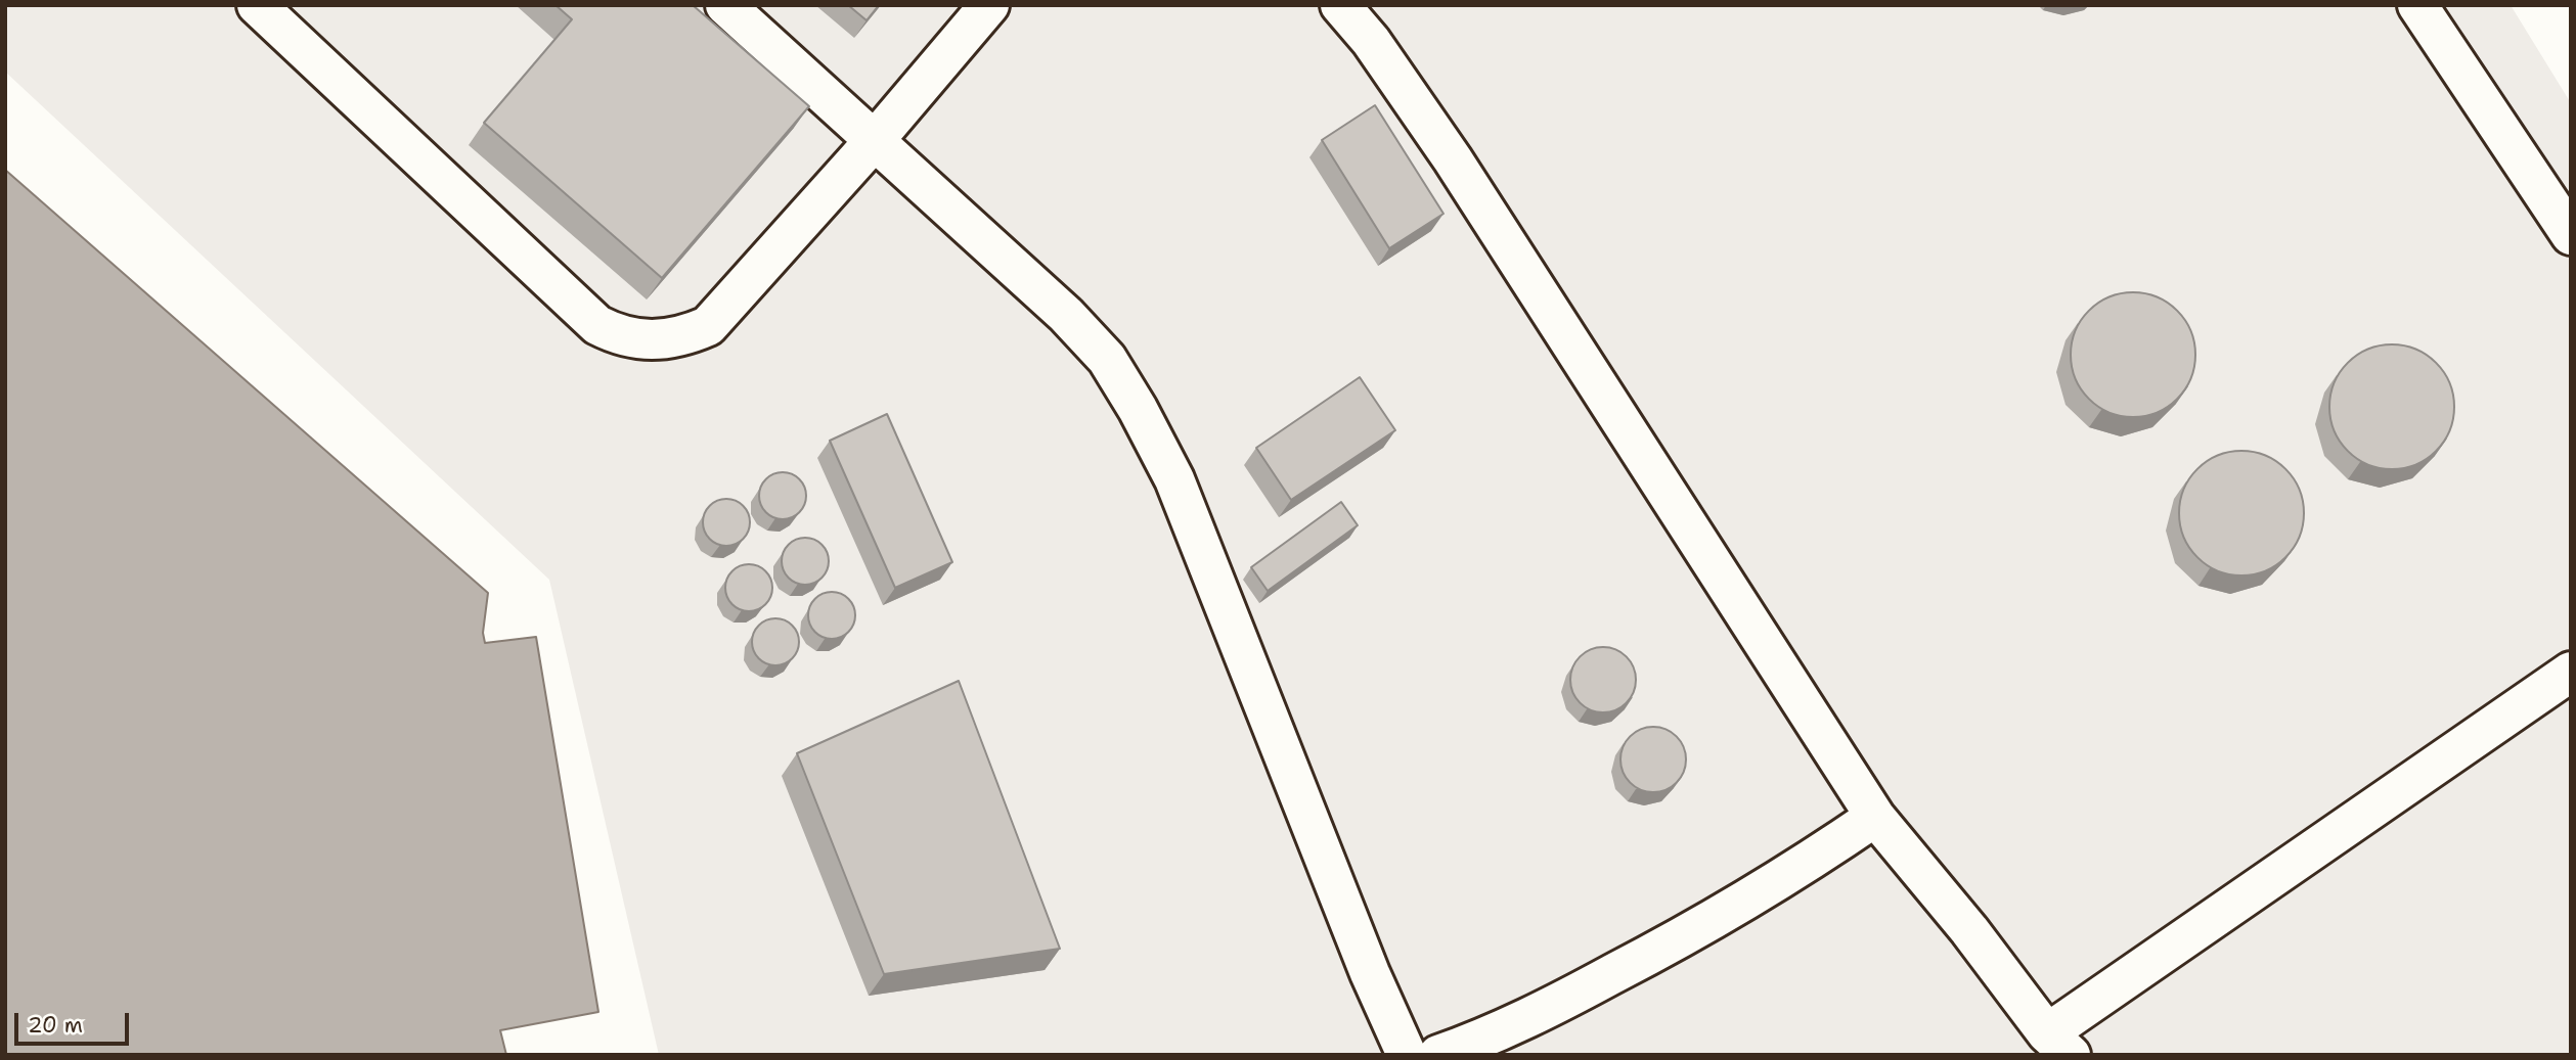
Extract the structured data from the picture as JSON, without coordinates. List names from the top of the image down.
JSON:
{
  "scale_bar": "20 m"
}
